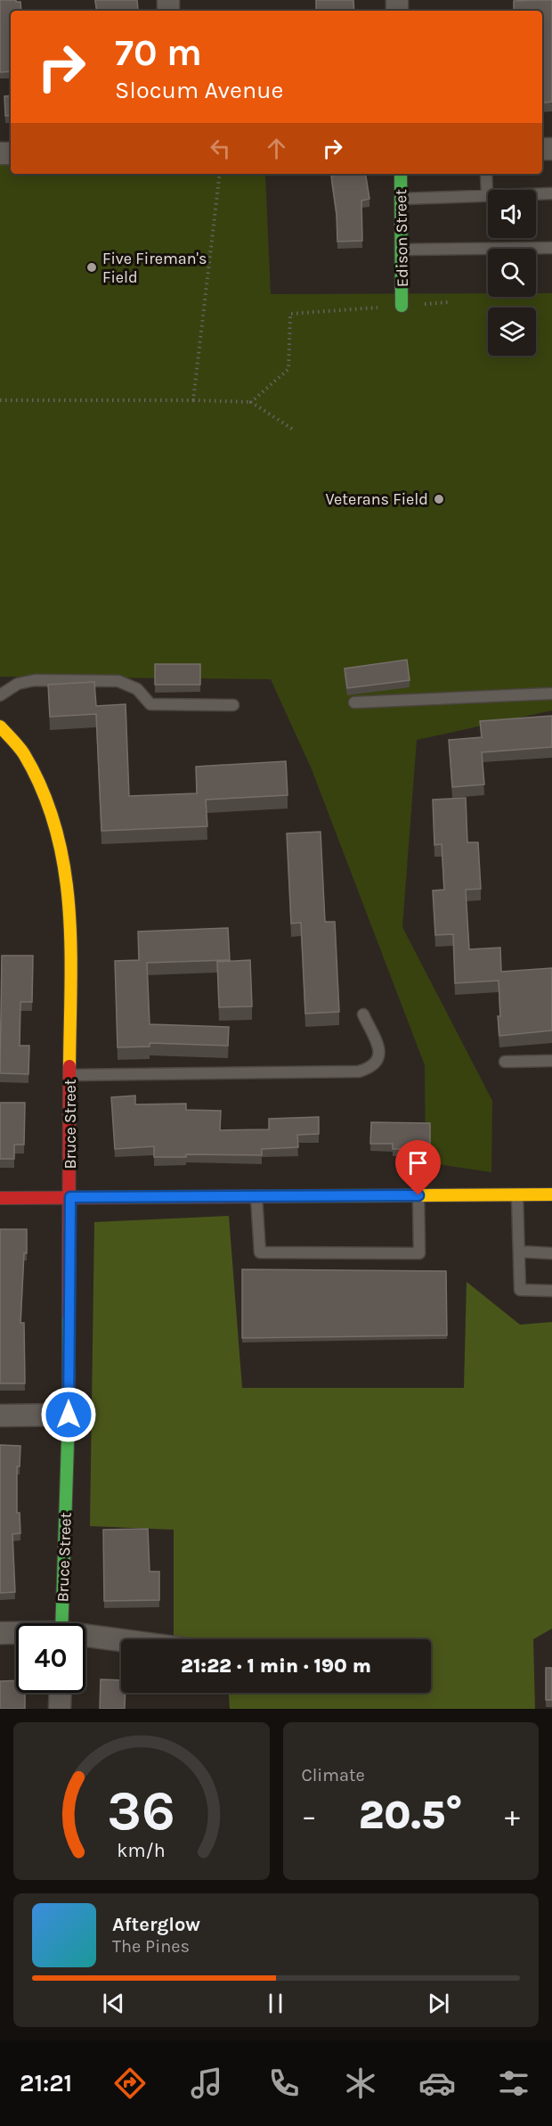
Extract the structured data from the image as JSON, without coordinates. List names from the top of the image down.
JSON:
{
  "streets": {
    "street": ["Edison Street", "Bruce Street"]
  },
  "places": ["Five Fireman's Field", "Veterans Field"],
  "page": {
    "turn": ["70 m", "Slocum Avenue"],
    "limit": "40",
    "trip": "21:22 · 1 min · 190 m",
    "tile": "Climate",
    "heat": ["−", "20.5°", "+"],
    "song": ["Afterglow", "The Pines"],
    "tabs": "21:21",
    "gauge": ["36", "km/h"]
  }
}
